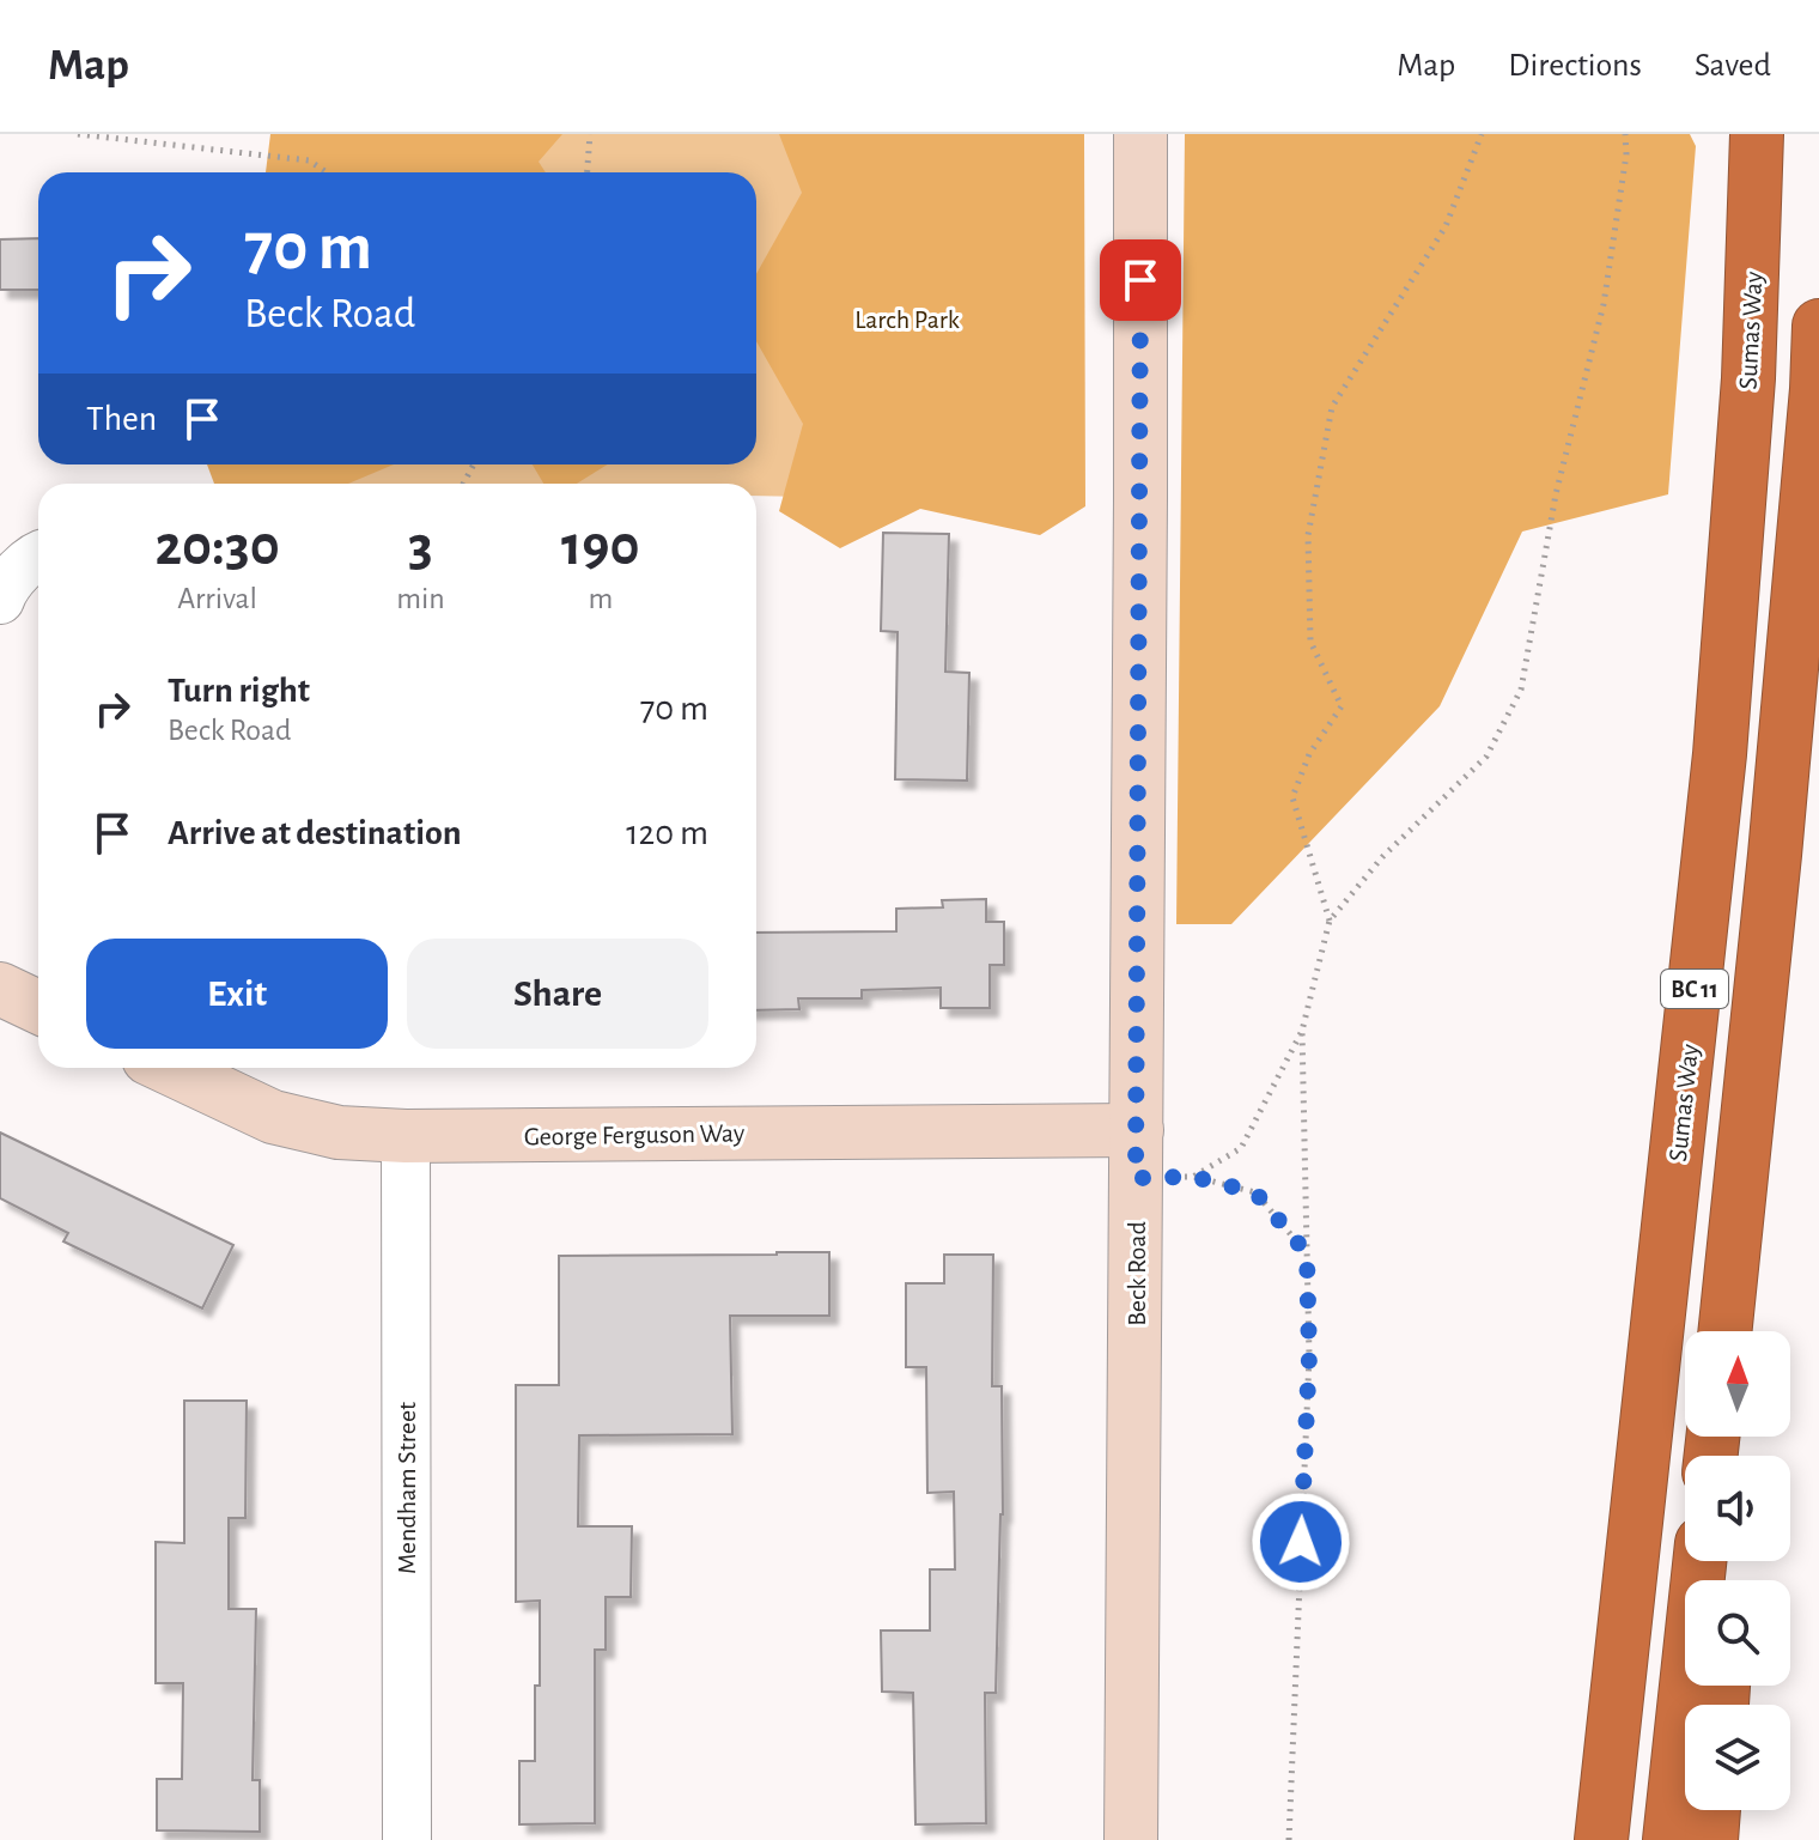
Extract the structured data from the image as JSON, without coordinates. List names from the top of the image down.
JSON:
{
  "streets": {
    "highway": ["Sumas Way", "BC 11"],
    "street": ["George Ferguson Way", "Beck Road", "Mendham Street"]
  },
  "crossings": [
    ["George Ferguson Way", "Beck Road"],
    ["George Ferguson Way", "Mendham Street"]
  ],
  "parks": ["Larch Park"],
  "north": "top",
  "page": {
    "header": "Map",
    "nav": ["Map", "Directions", "Saved"],
    "turn": ["70 m", "Beck Road"],
    "then": "Then",
    "eta": [
      "20:30",
      "Arrival",
      "3",
      "min",
      "190",
      "m"
    ],
    "list": [
      {
        "name": "Turn right",
        "note": "Beck Road",
        "value": "70 m"
      },
      {
        "name": "Arrive at destination",
        "value": "120 m"
      }
    ],
    "buttons": ["Exit", "Share"]
  }
}
